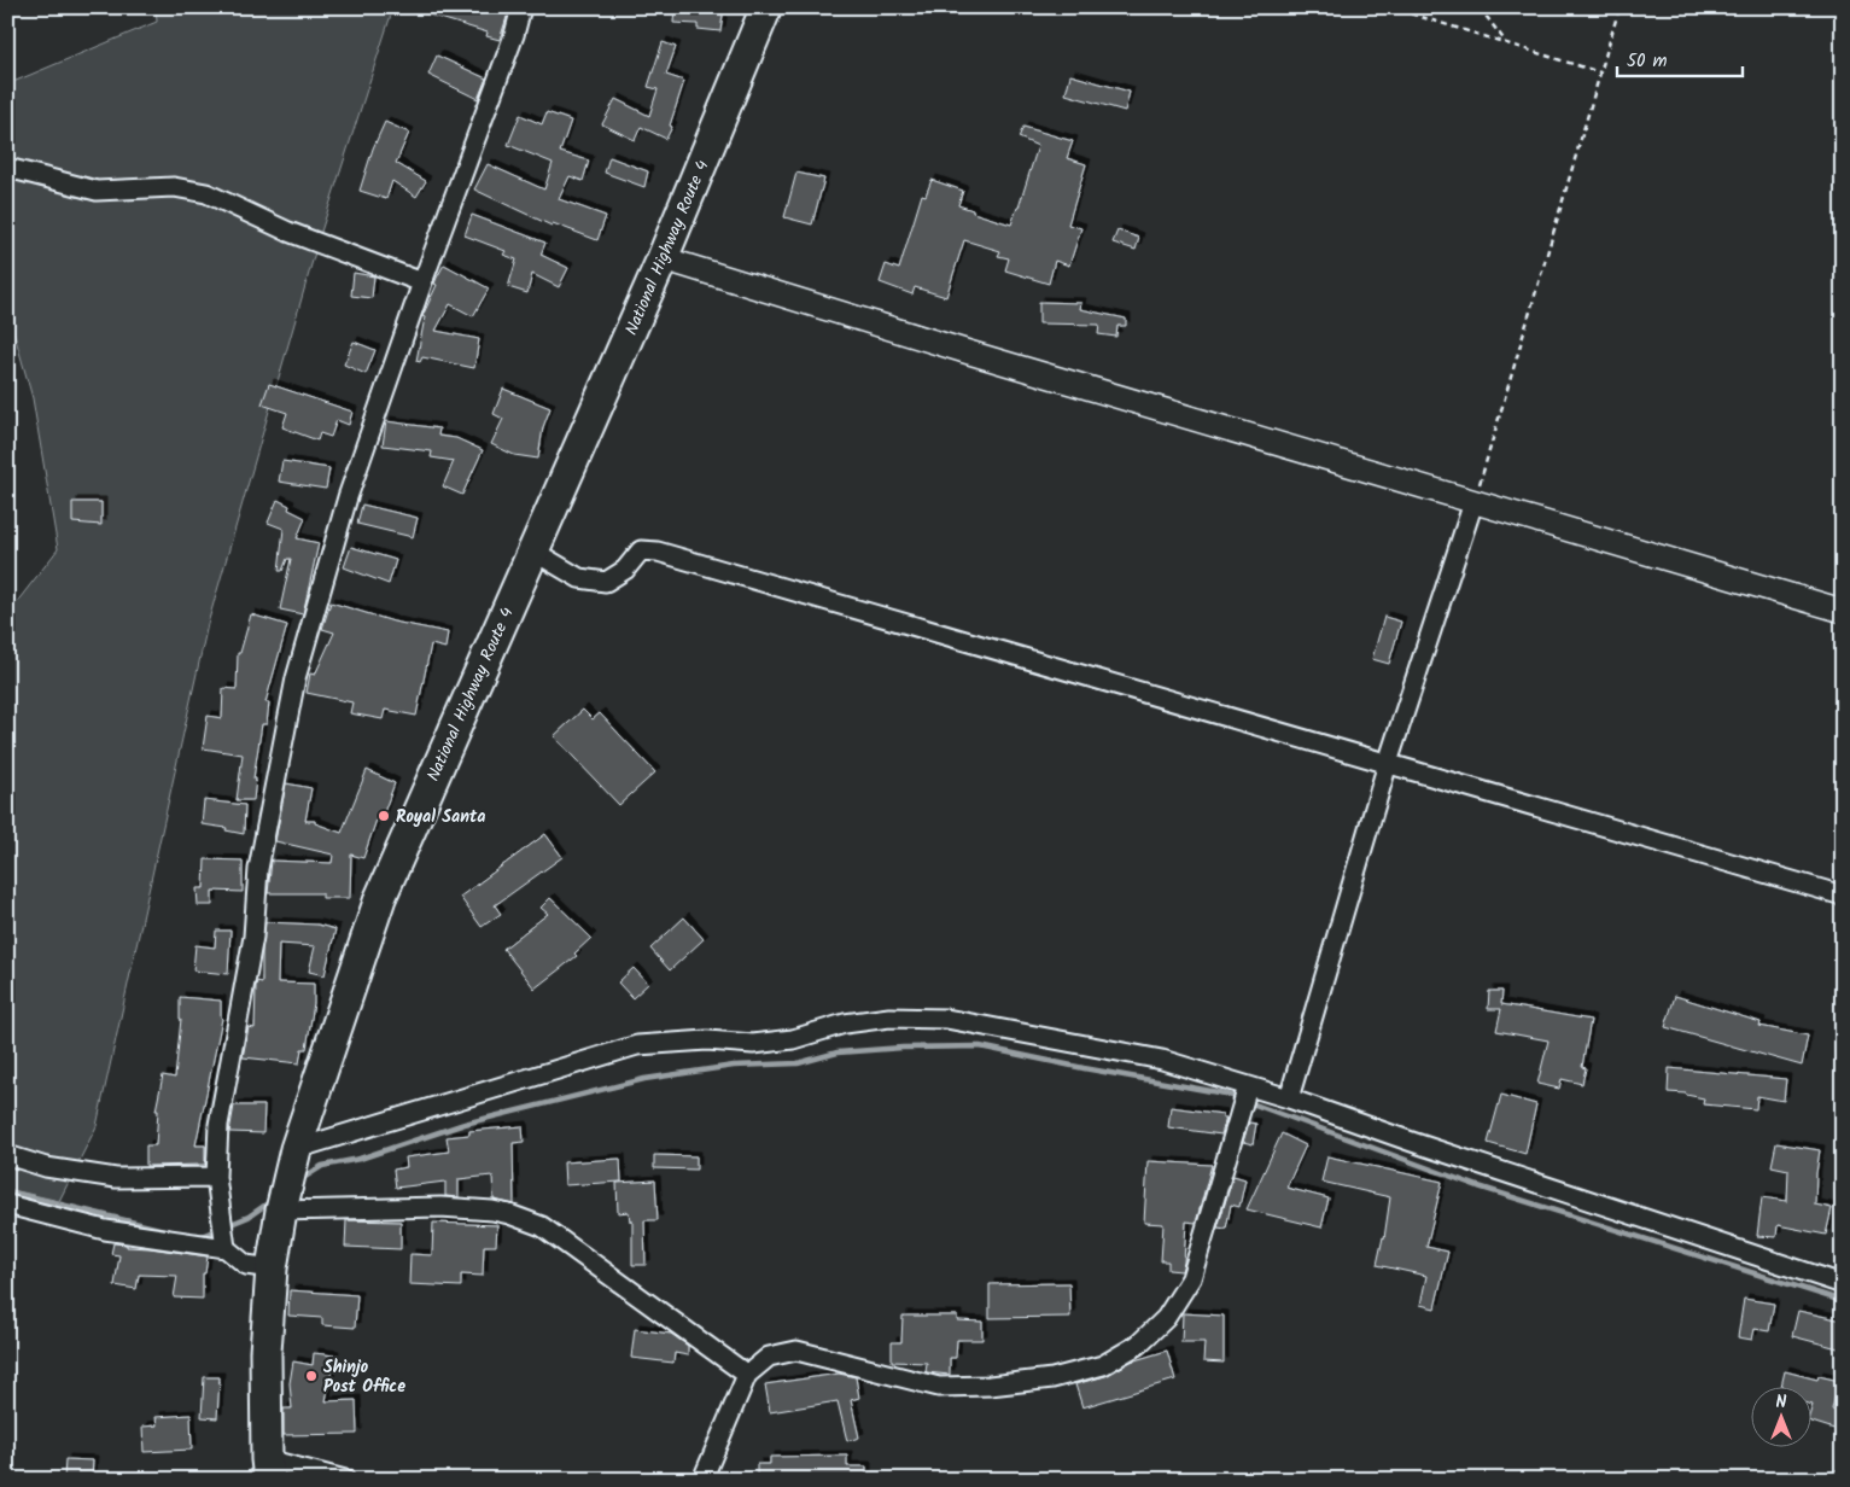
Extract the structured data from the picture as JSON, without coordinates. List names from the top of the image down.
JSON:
{
  "streets": {
    "highway": ["National Highway Route 4"]
  },
  "places": ["Royal Santa", "Shinjo Post Office"],
  "scale_bar": "50 m",
  "north": "top"
}
